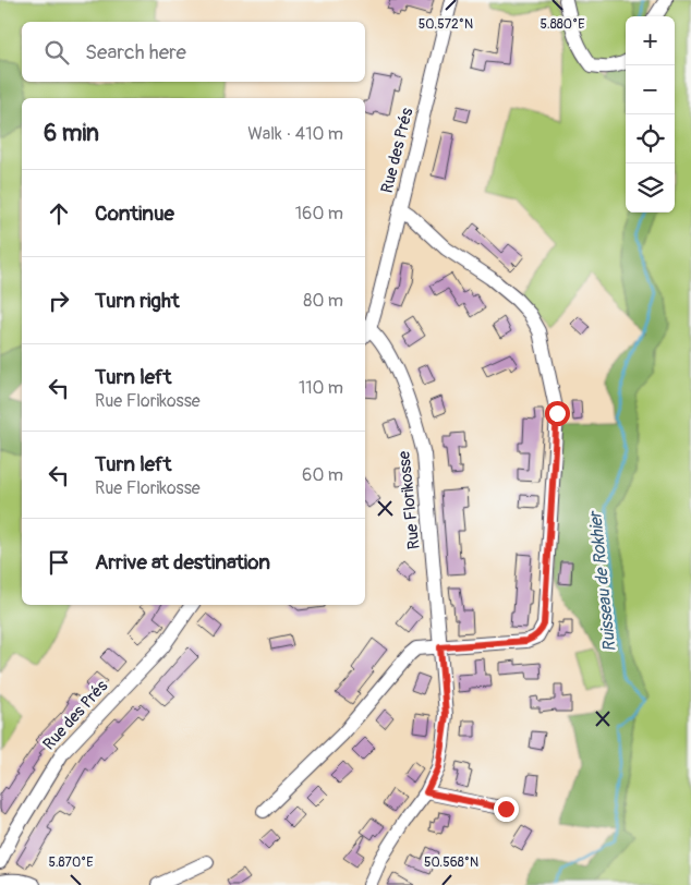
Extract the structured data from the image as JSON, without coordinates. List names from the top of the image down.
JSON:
{
  "streets": {
    "street": ["Rue des Prés", "Rue Florikosse"]
  },
  "crossings": [
    ["Rue des Prés", "Rue Florikosse"]
  ],
  "water": ["Ruisseau de Rokhier"],
  "page": {
    "map_buttons": ["+", "−"],
    "search": "Search here",
    "heading": ["6 min", "Walk · 410 m"],
    "list": [
      ["Continue", "160 m"],
      ["Turn right", "80 m"],
      ["Turn left", "Rue Florikosse", "110 m"],
      ["Turn left", "Rue Florikosse", "60 m"],
      "Arrive at destination"
    ]
  },
  "coordinates": [
    "5.880°E",
    "50.572°N",
    "50.568°N",
    "5.870°E"
  ]
}
